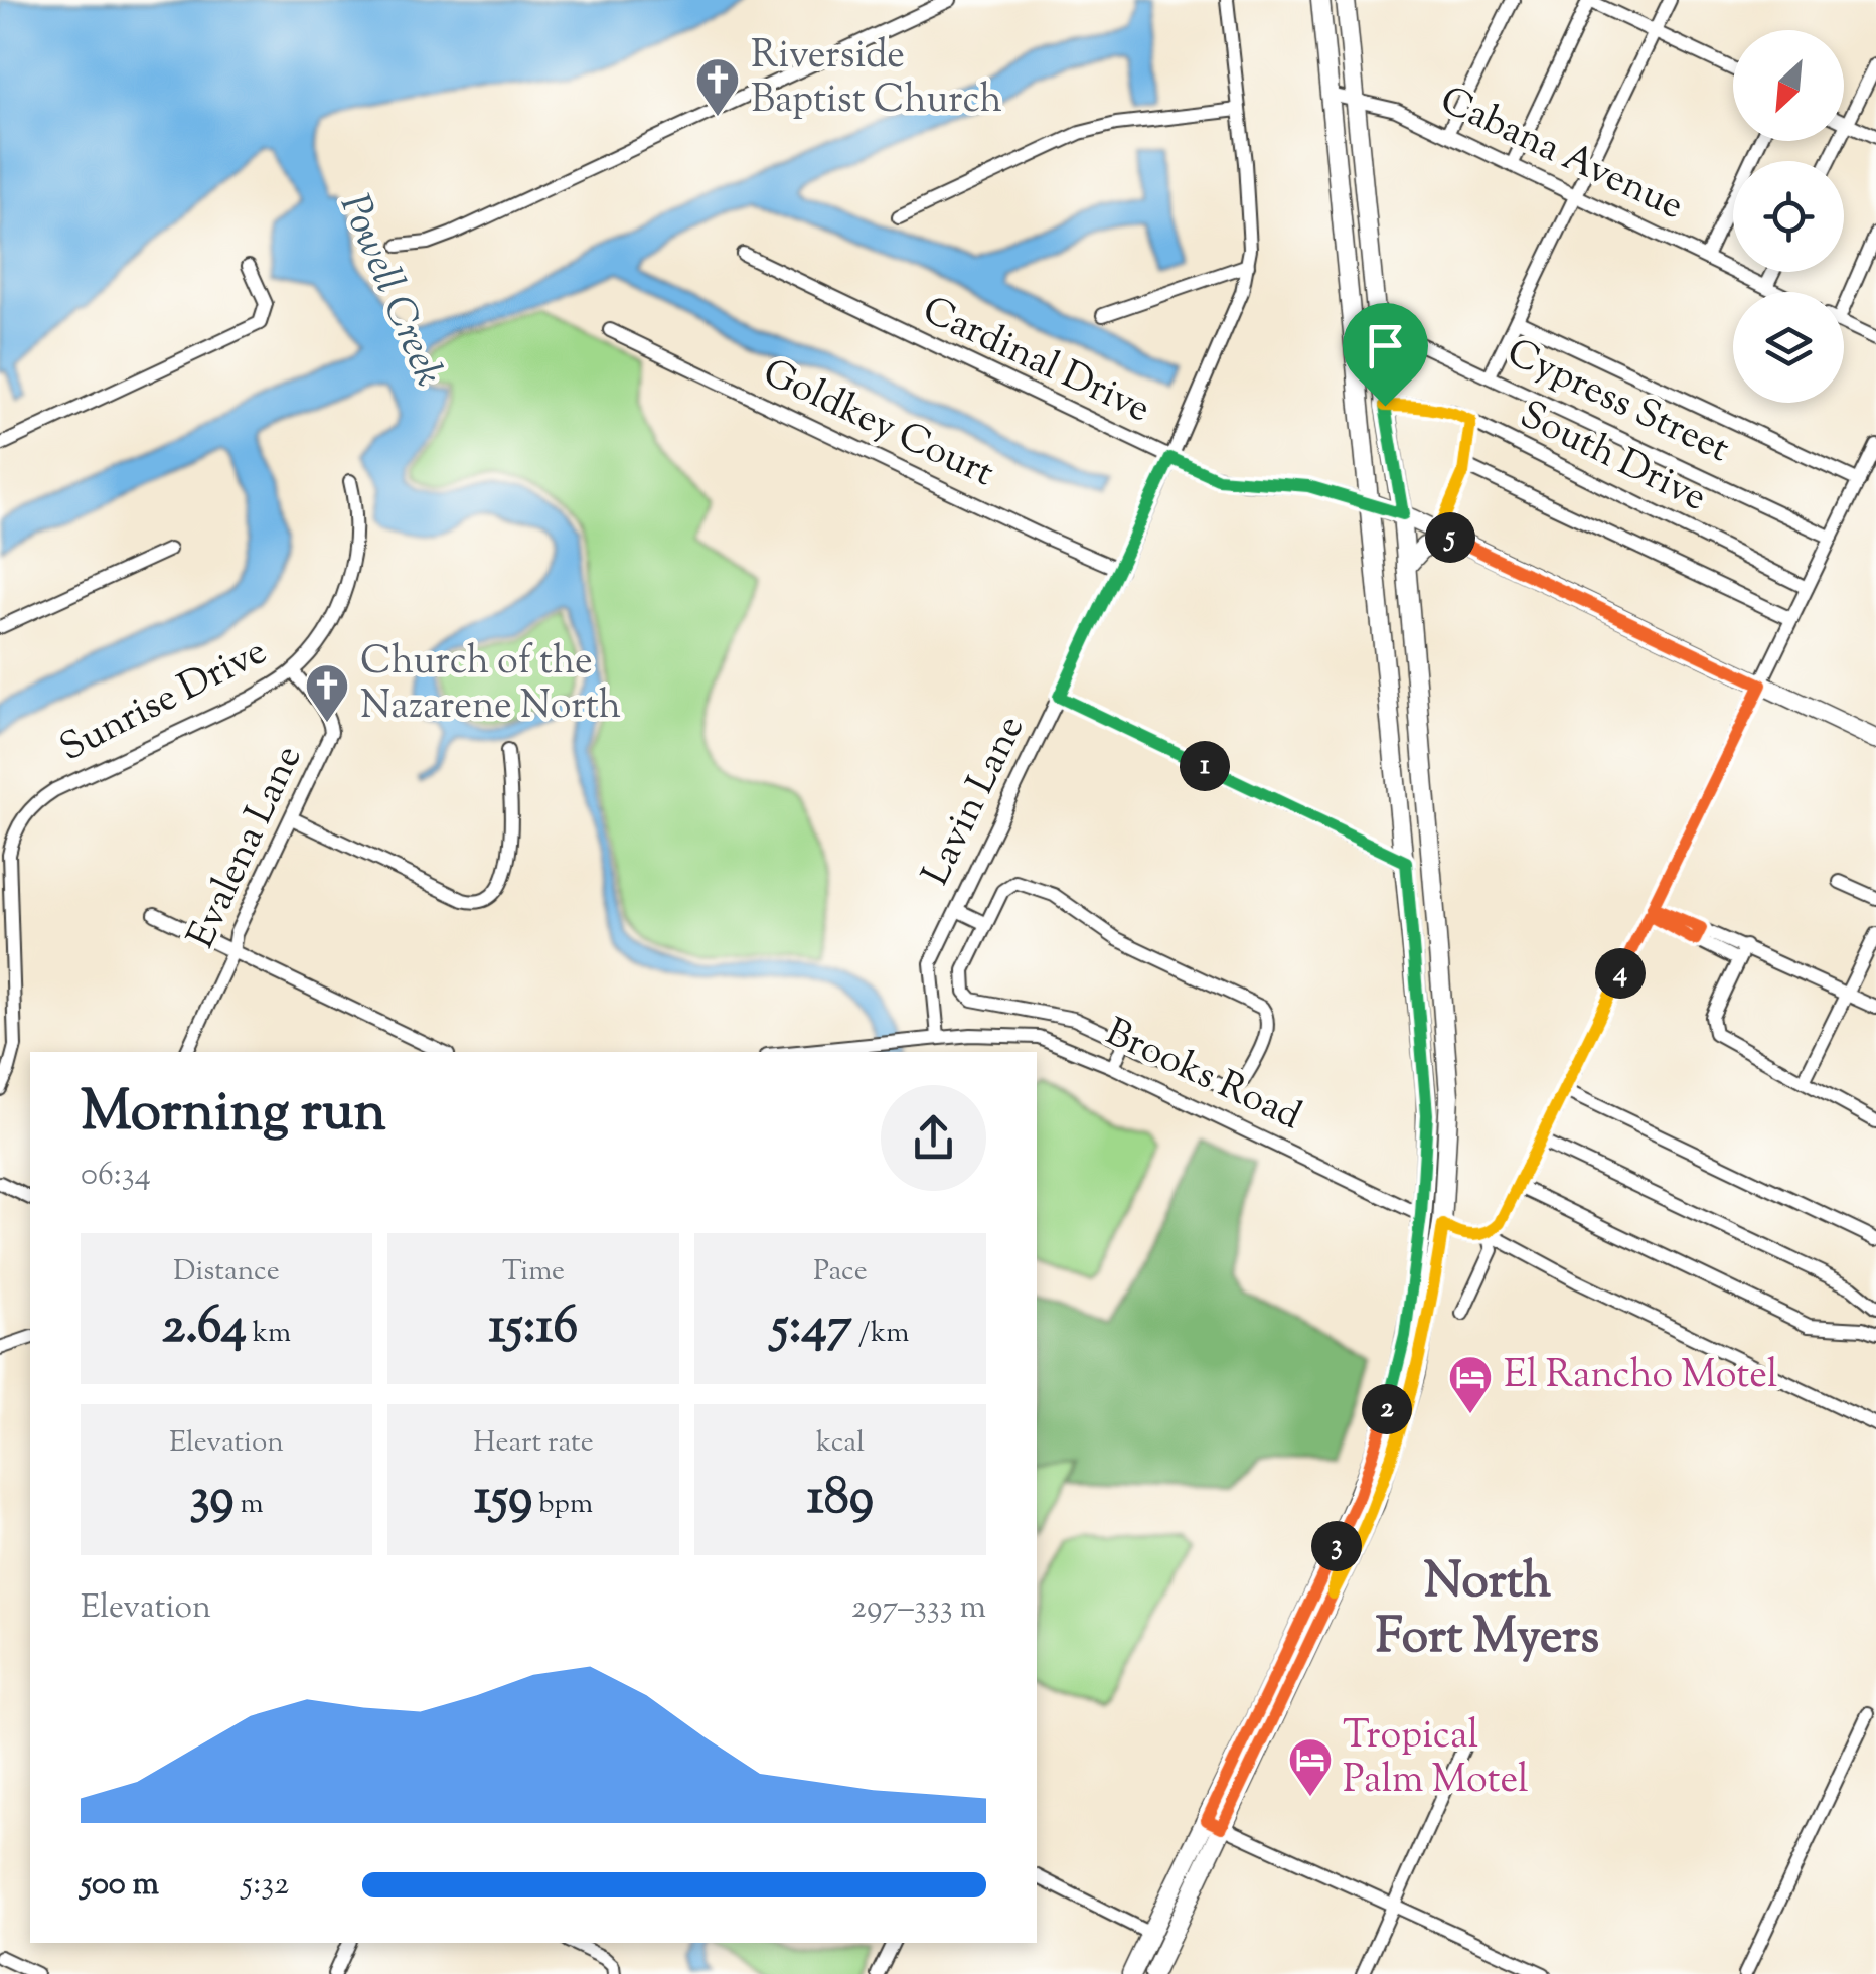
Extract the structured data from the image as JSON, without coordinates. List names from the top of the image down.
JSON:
{
  "streets": {
    "street": [
      "Cabana Avenue",
      "Cardinal Drive",
      "Cypress Street",
      "Goldkey Court",
      "South Drive",
      "Sunrise Drive",
      "Lavin Lane",
      "Evalena Lane",
      "Brooks Road"
    ]
  },
  "crossings": [
    ["Cardinal Drive", "Lavin Lane"],
    ["Goldkey Court", "Lavin Lane"],
    ["Sunrise Drive", "Evalena Lane"],
    ["Lavin Lane", "Brooks Road"]
  ],
  "districts": ["North Fort Myers"],
  "water": ["Powell Creek"],
  "places": {
    "church": ["Riverside Baptist Church", "Church of the Nazarene North"],
    "hotel": ["El Rancho Motel", "Tropical Palm Motel"]
  },
  "north": "bottom left",
  "page": {
    "pins": [
      "5",
      "1",
      "4",
      "2",
      "3"
    ],
    "heading": ["Morning run", "06:34"],
    "stats": [
      ["Distance", "2.64 km"],
      ["Time", "15:16"],
      ["Pace", "5:47 /km"],
      ["Elevation", "39 m"],
      ["Heart rate", "159 bpm"],
      ["kcal", "189"]
    ],
    "chart": ["Elevation", "297–333 m"],
    "list": [
      {
        "name": "500 m",
        "note": "5:32"
      }
    ]
  }
}
